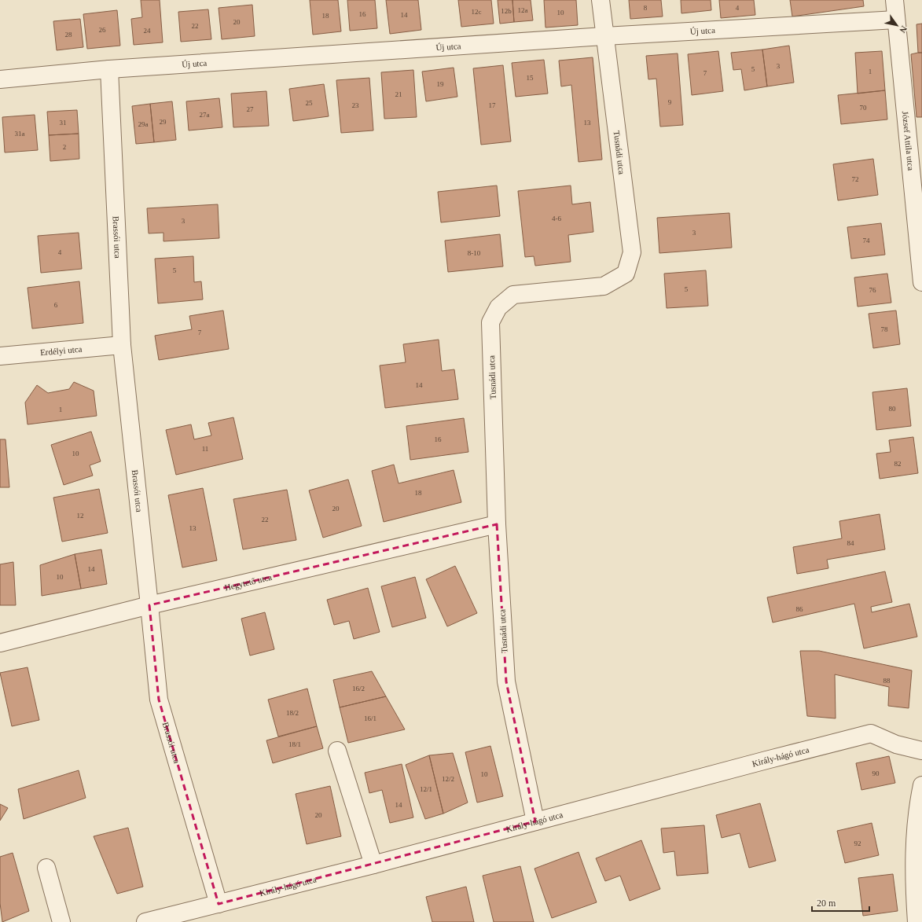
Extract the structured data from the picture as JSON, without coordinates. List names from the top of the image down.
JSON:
{
  "streets": {
    "street": [
      "Új utca",
      "József Attila utca",
      "Tusnádi utca",
      "Brassói utca",
      "Erdélyi utca",
      "Hegytető utca",
      "Király-hágó utca"
    ]
  },
  "crossings": [
    ["Új utca", "József Attila utca"],
    ["Új utca", "Tusnádi utca"],
    ["Új utca", "Brassói utca"],
    ["Tusnádi utca", "Hegytető utca"],
    ["Tusnádi utca", "Király-hágó utca"],
    ["Brassói utca", "Erdélyi utca"],
    ["Brassói utca", "Hegytető utca"],
    ["Brassói utca", "Király-hágó utca"]
  ],
  "house_numbers": [
    "8",
    "4",
    "12a",
    "12b",
    "12c",
    "10",
    "16",
    "14",
    "18",
    "20",
    "22",
    "26",
    "24",
    "28",
    "3",
    "5",
    "1",
    "7",
    "15",
    "19",
    "21",
    "9",
    "25",
    "23",
    "17",
    "70",
    "27",
    "27a",
    "29",
    "31",
    "13",
    "29a",
    "31a",
    "2",
    "72",
    "4-6",
    "3",
    "3",
    "74",
    "4",
    "8-10",
    "5",
    "5",
    "76",
    "6",
    "78",
    "7",
    "14",
    "80",
    "1",
    "16",
    "11",
    "10",
    "82",
    "18",
    "20",
    "12",
    "22",
    "13",
    "84",
    "14",
    "10",
    "86",
    "88",
    "16/2",
    "18/2",
    "16/1",
    "18/1",
    "90",
    "10",
    "12/2",
    "12/1",
    "14",
    "20",
    "92"
  ],
  "scale_bar": "20 m",
  "north": "bottom right"
}
